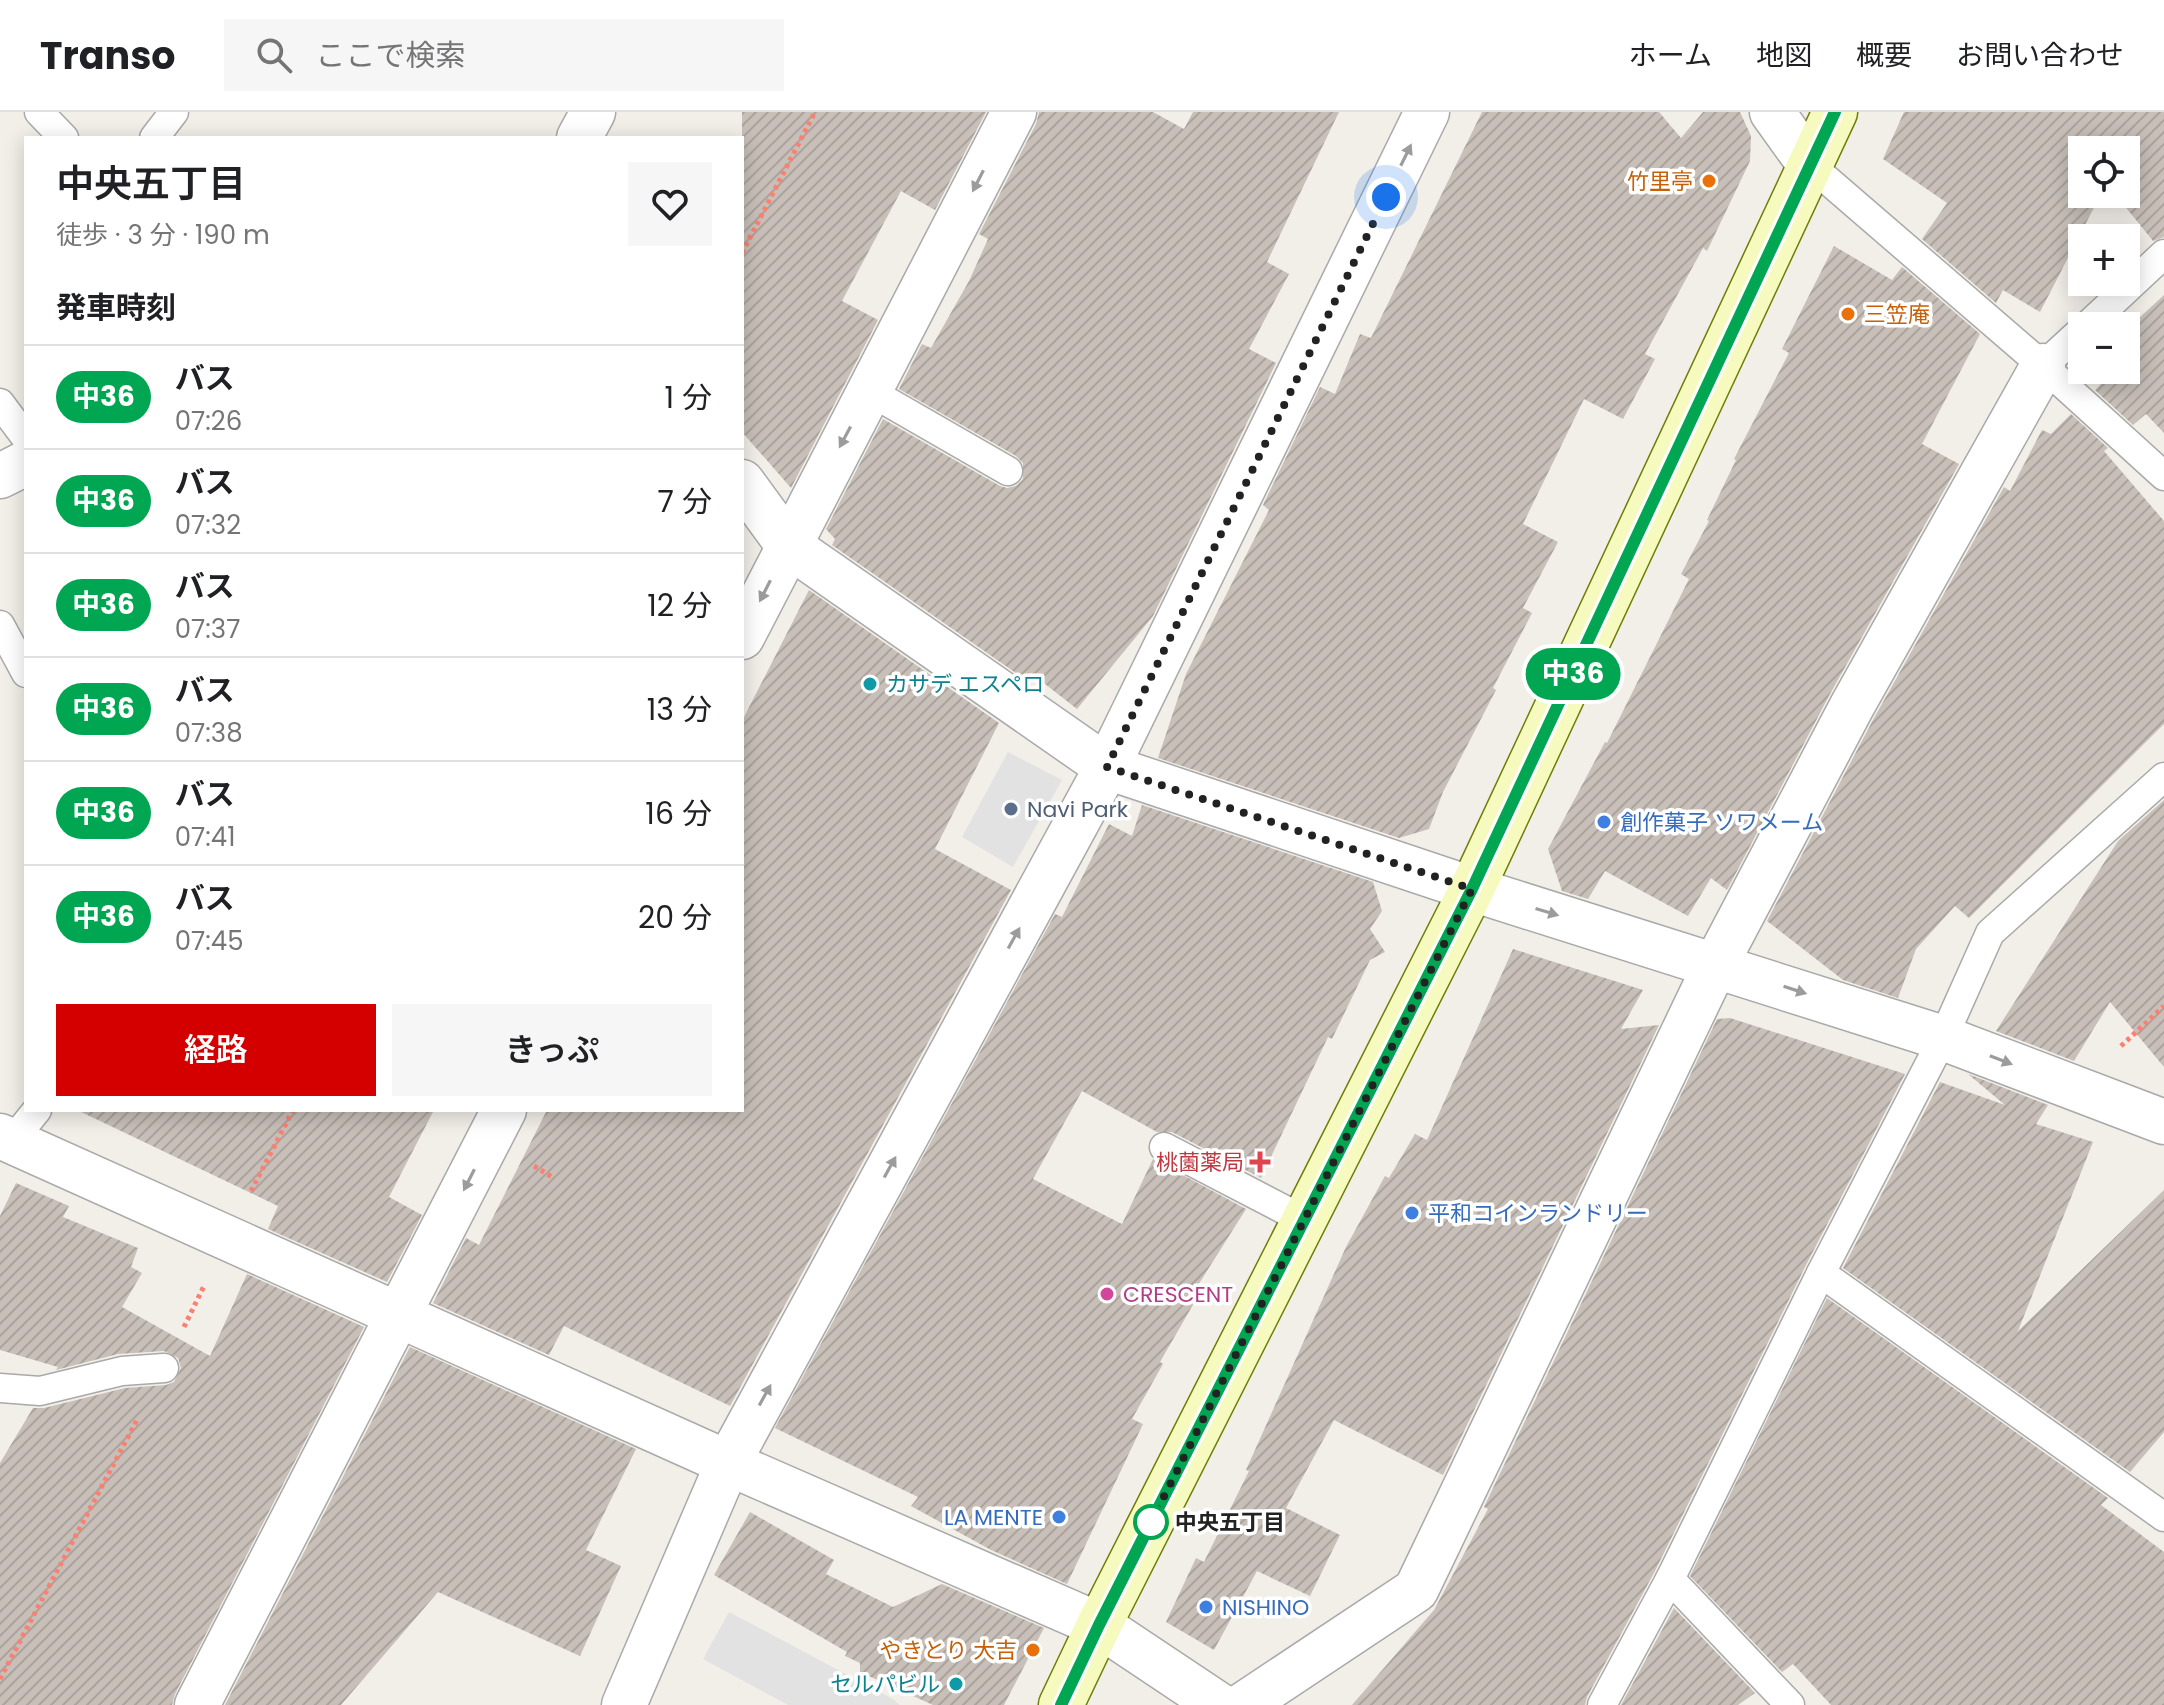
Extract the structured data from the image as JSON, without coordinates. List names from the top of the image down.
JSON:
{
  "places": {
    "other": [
      "竹里亭",
      "三笠庵",
      "カサデ エスペロ",
      "Navi Park",
      "創作菓子 ソワメーム",
      "平和コインランドリー",
      "CRESCENT",
      "LA MENTE",
      "中央五丁目",
      "NISHINO",
      "やきとり 大吉",
      "セルパビル"
    ],
    "health": ["桃薗薬局"]
  },
  "lines": ["bus line 中36"],
  "page": {
    "header": "Transo",
    "search": "ここで検索",
    "nav": [
      "ホーム",
      "地図",
      "概要",
      "お問い合わせ"
    ],
    "on_map": "中36",
    "map_buttons": ["+", "−"],
    "heading": [
      ["中央五丁目", "徒歩 · 3 分 · 190 m"],
      "発車時刻"
    ],
    "list": [
      {
        "mark": "中36",
        "name": "バス",
        "note": "07:26",
        "value": "1 分"
      },
      {
        "mark": "中36",
        "name": "バス",
        "note": "07:32",
        "value": "7 分"
      },
      {
        "mark": "中36",
        "name": "バス",
        "note": "07:37",
        "value": "12 分"
      },
      {
        "mark": "中36",
        "name": "バス",
        "note": "07:38",
        "value": "13 分"
      },
      {
        "mark": "中36",
        "name": "バス",
        "note": "07:41",
        "value": "16 分"
      },
      {
        "mark": "中36",
        "name": "バス",
        "note": "07:45",
        "value": "20 分"
      }
    ],
    "buttons": ["経路", "きっぷ"]
  }
}
